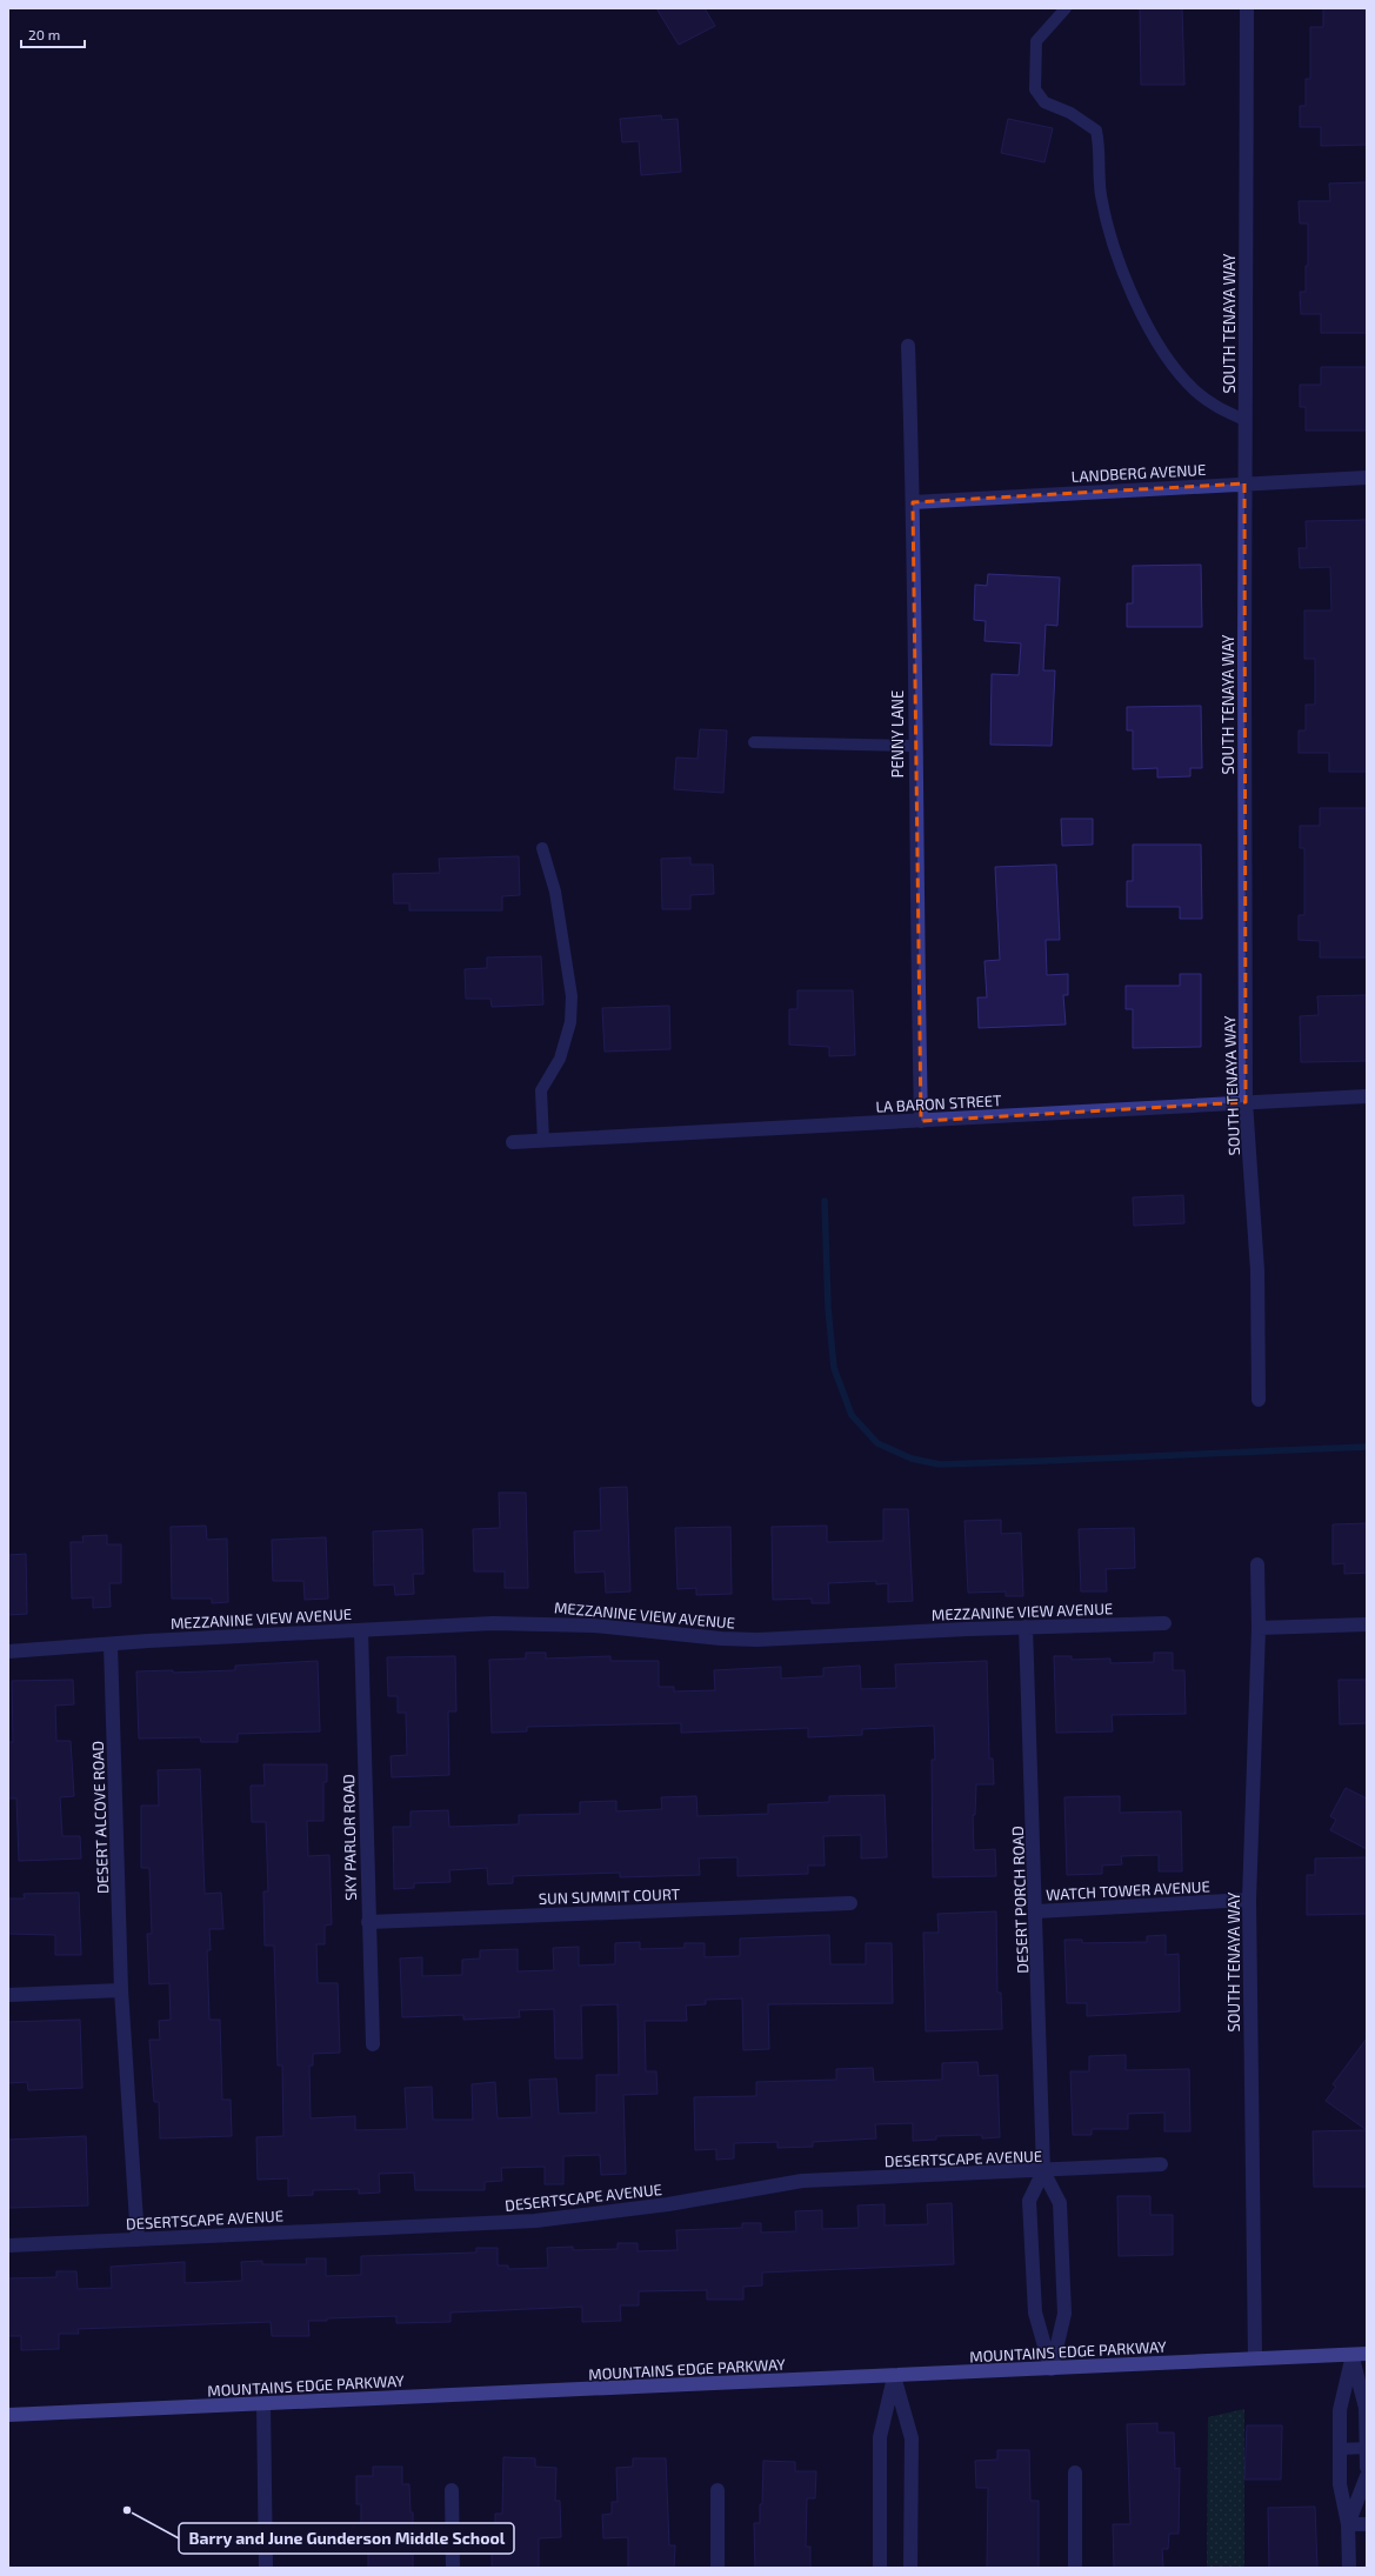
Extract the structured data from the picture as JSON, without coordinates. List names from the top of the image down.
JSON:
{
  "streets": {
    "street": [
      "SOUTH TENAYA WAY",
      "LANDBERG AVENUE",
      "PENNY LANE",
      "LA BARON STREET",
      "MEZZANINE VIEW AVENUE",
      "DESERT ALCOVE ROAD",
      "SKY PARLOR ROAD",
      "WATCH TOWER AVENUE",
      "SUN SUMMIT COURT",
      "DESERT PORCH ROAD",
      "DESERTSCAPE AVENUE",
      "MOUNTAINS EDGE PARKWAY"
    ]
  },
  "crossings": [
    ["SOUTH TENAYA WAY", "LANDBERG AVENUE"],
    ["SOUTH TENAYA WAY", "LA BARON STREET"],
    ["SOUTH TENAYA WAY", "WATCH TOWER AVENUE"],
    ["SOUTH TENAYA WAY", "MOUNTAINS EDGE PARKWAY"],
    ["LANDBERG AVENUE", "PENNY LANE"],
    ["PENNY LANE", "LA BARON STREET"],
    ["MEZZANINE VIEW AVENUE", "DESERT ALCOVE ROAD"],
    ["MEZZANINE VIEW AVENUE", "SKY PARLOR ROAD"],
    ["MEZZANINE VIEW AVENUE", "DESERT PORCH ROAD"],
    ["DESERT ALCOVE ROAD", "DESERTSCAPE AVENUE"],
    ["SKY PARLOR ROAD", "SUN SUMMIT COURT"],
    ["WATCH TOWER AVENUE", "DESERT PORCH ROAD"],
    ["DESERT PORCH ROAD", "DESERTSCAPE AVENUE"],
    ["DESERT PORCH ROAD", "MOUNTAINS EDGE PARKWAY"]
  ],
  "places": ["Barry and June Gunderson Middle School"],
  "scale_bar": "20 m"
}
